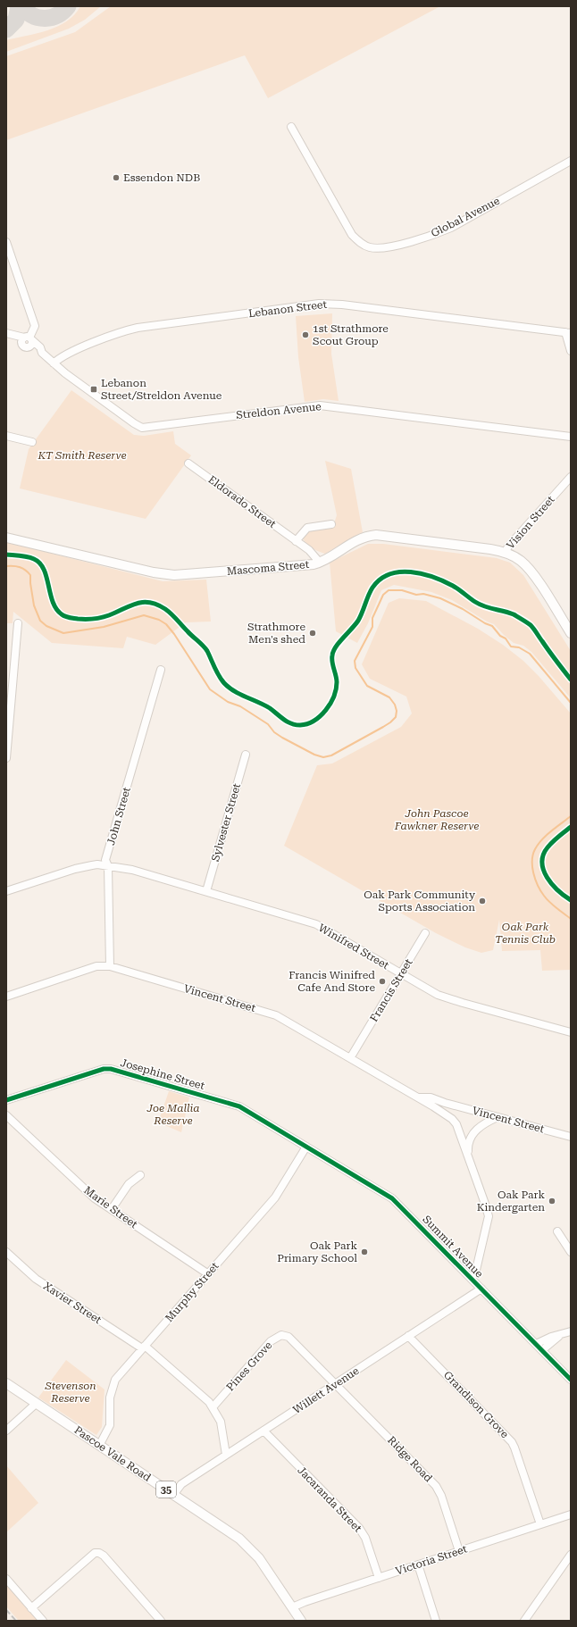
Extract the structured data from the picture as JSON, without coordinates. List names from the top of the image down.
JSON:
{
  "streets": {
    "main road": ["Mascoma Street", "Pascoe Vale Road", "35"],
    "street": [
      "Global Avenue",
      "Lebanon Street",
      "Streldon Avenue",
      "Eldorado Street",
      "Vision Street",
      "John Street",
      "Sylvester Street",
      "Winifred Street",
      "Francis Street",
      "Vincent Street",
      "Josephine Street",
      "Marie Street",
      "Summit Avenue",
      "Murphy Street",
      "Xavier Street",
      "Pines Grove",
      "Willett Avenue",
      "Grandison Grove",
      "Ridge Road",
      "Jacaranda Street",
      "Victoria Street"
    ]
  },
  "crossings": [
    ["Lebanon Street", "Streldon Avenue"],
    ["Eldorado Street", "Mascoma Street"],
    ["Vision Street", "Mascoma Street"],
    ["John Street", "Winifred Street"],
    ["John Street", "Vincent Street"],
    ["Sylvester Street", "Winifred Street"],
    ["Winifred Street", "Francis Street"],
    ["Francis Street", "Vincent Street"],
    ["Vincent Street", "Summit Avenue"],
    ["Josephine Street", "Summit Avenue"],
    ["Josephine Street", "Murphy Street"],
    ["Marie Street", "Murphy Street"],
    ["Summit Avenue", "Murphy Street"],
    ["Summit Avenue", "Willett Avenue"],
    ["Murphy Street", "Xavier Street"],
    ["Murphy Street", "Pascoe Vale Road"],
    ["Xavier Street", "Pines Grove"],
    ["Xavier Street", "Willett Avenue"],
    ["Pines Grove", "Willett Avenue"],
    ["Pines Grove", "Ridge Road"],
    ["Willett Avenue", "Grandison Grove"],
    ["Willett Avenue", "Pascoe Vale Road"],
    ["Willett Avenue", "Ridge Road"],
    ["Willett Avenue", "Jacaranda Street"],
    ["Grandison Grove", "Victoria Street"],
    ["Pascoe Vale Road", "Victoria Street"],
    ["Ridge Road", "Victoria Street"],
    ["Jacaranda Street", "Victoria Street"]
  ],
  "parks": [
    "KT Smith Reserve",
    "John Pascoe Fawkner Reserve",
    "Oak Park Tennis Club",
    "Joe Mallia Reserve",
    "Stevenson Reserve"
  ],
  "places": {
    "other": [
      "Essendon NDB",
      "1st Strathmore Scout Group",
      "Strathmore Men's shed",
      "Oak Park Community Sports Association",
      "Francis Winifred Cafe And Store",
      "Oak Park Kindergarten",
      "Oak Park Primary School"
    ],
    "transit": ["Lebanon Street/Streldon Avenue"]
  }
}
